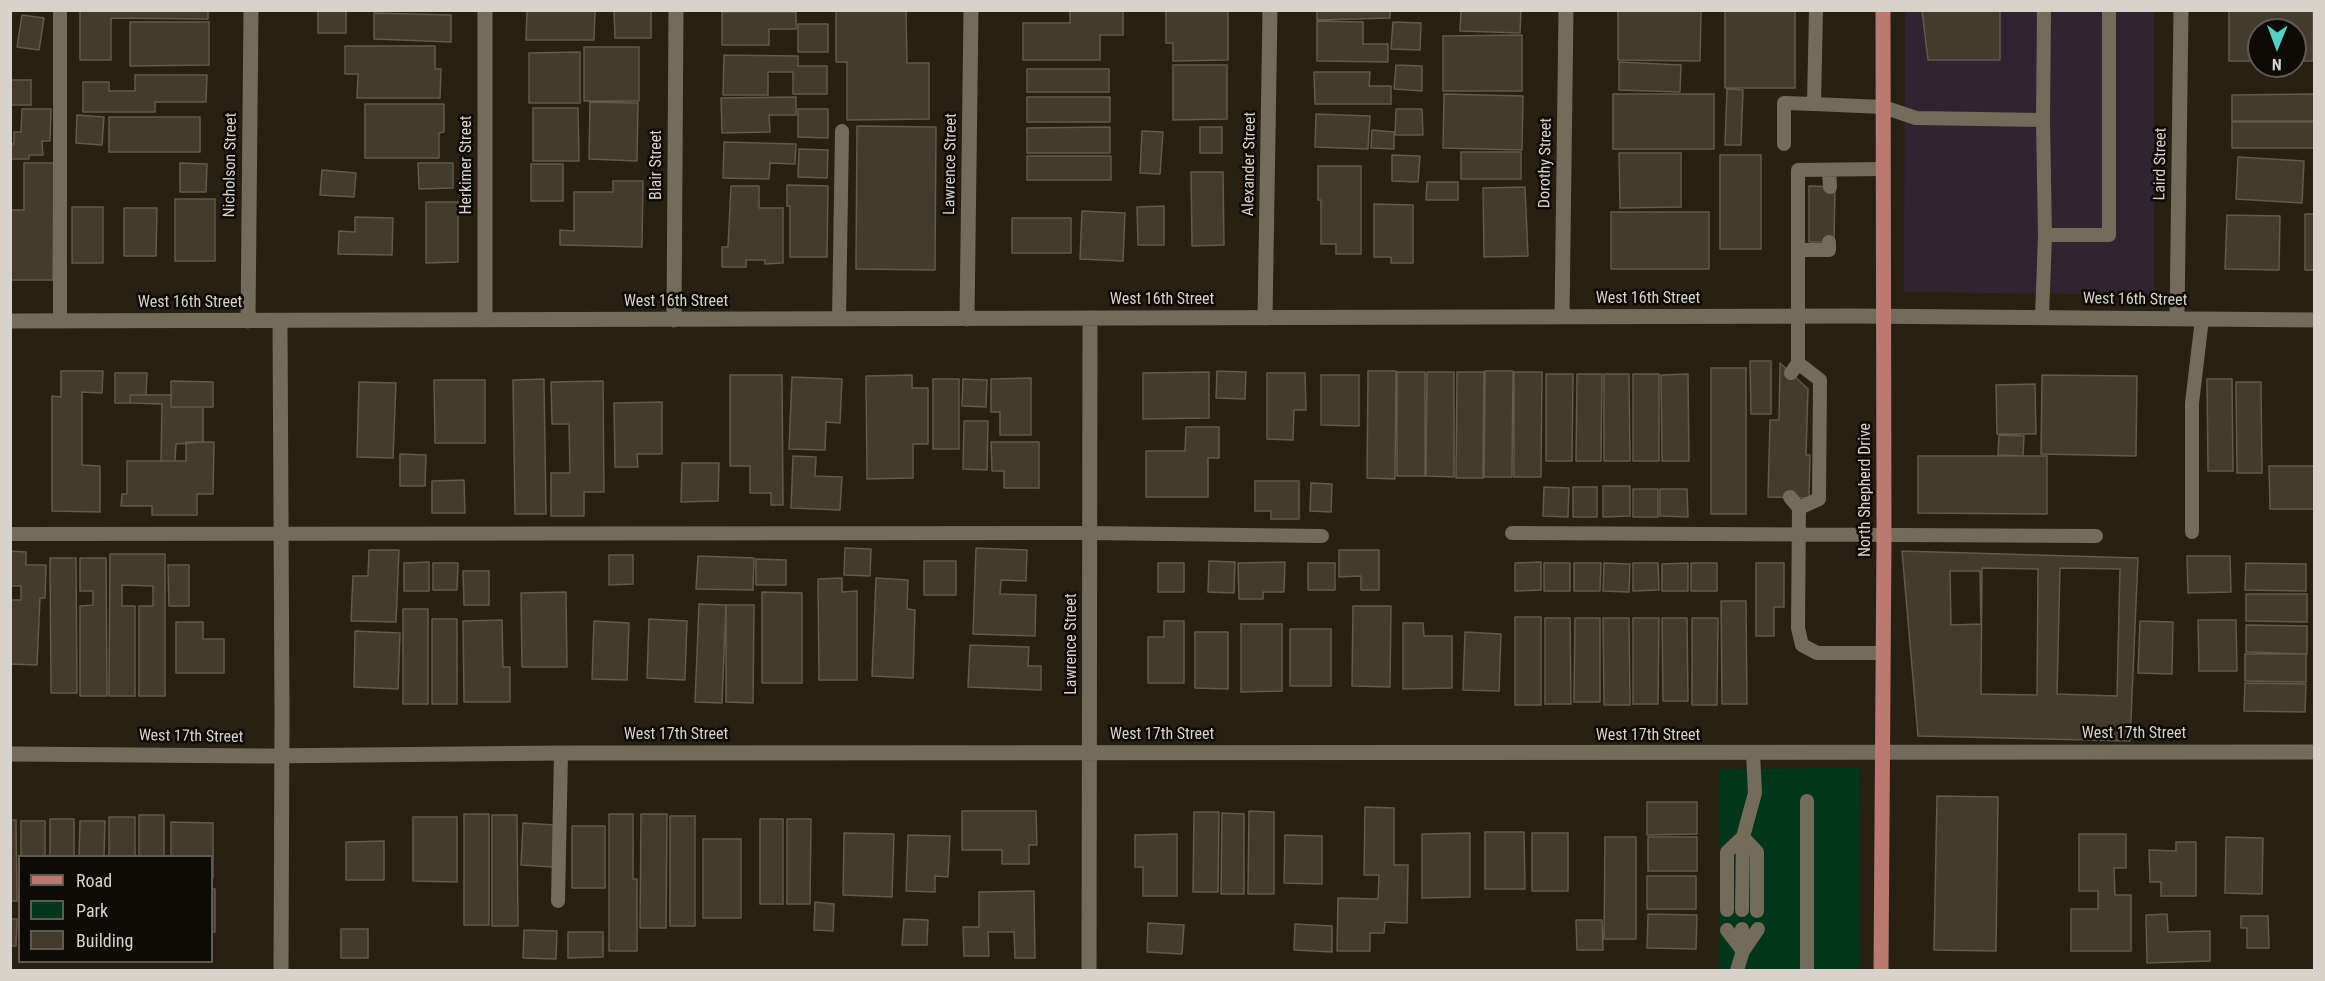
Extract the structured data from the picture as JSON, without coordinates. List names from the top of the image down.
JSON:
{
  "streets": {
    "main road": ["North Shepherd Drive"],
    "street": [
      "Dorothy Street",
      "Lawrence Street",
      "Alexander Street",
      "Laird Street",
      "Nicholson Street",
      "Herkimer Street",
      "Blair Street",
      "West 16th Street",
      "West 17th Street"
    ]
  },
  "crossings": [
    ["Dorothy Street", "West 16th Street"],
    ["Lawrence Street", "West 16th Street"],
    ["Lawrence Street", "West 17th Street"],
    ["Alexander Street", "West 16th Street"],
    ["Laird Street", "West 16th Street"],
    ["Nicholson Street", "West 16th Street"],
    ["Herkimer Street", "West 16th Street"],
    ["Blair Street", "West 16th Street"],
    ["West 16th Street", "North Shepherd Drive"],
    ["North Shepherd Drive", "West 17th Street"]
  ],
  "legend": ["Road", "Park", "Building"],
  "north": "bottom"
}
